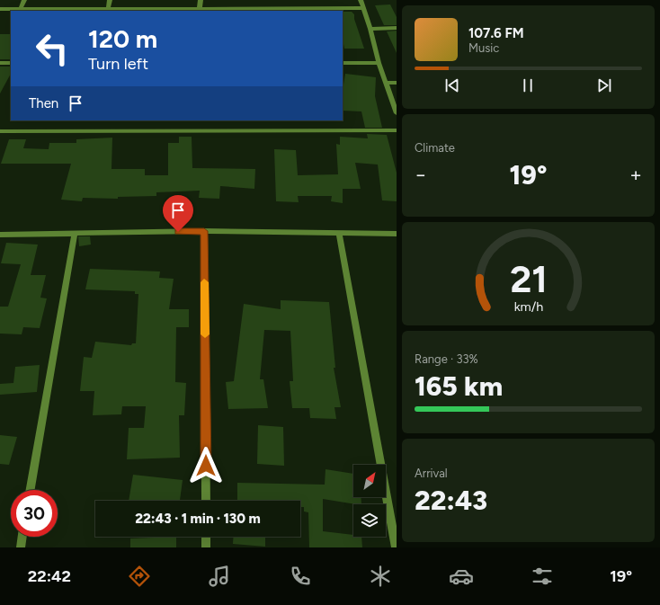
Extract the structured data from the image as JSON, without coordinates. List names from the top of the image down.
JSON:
{
  "north": "top right",
  "page": {
    "turn": ["120 m", "Turn left"],
    "song": ["107.6 FM", "Music"],
    "then": "Then",
    "tile": [
      "Climate",
      ["Range · 33%", "165 km"],
      ["Arrival", "22:43"]
    ],
    "heat": ["−", "19°", "+"],
    "limit": "30",
    "trip": "22:43 · 1 min · 130 m",
    "tabs": ["22:42", "19°"],
    "gauge": ["21", "km/h"]
  }
}
